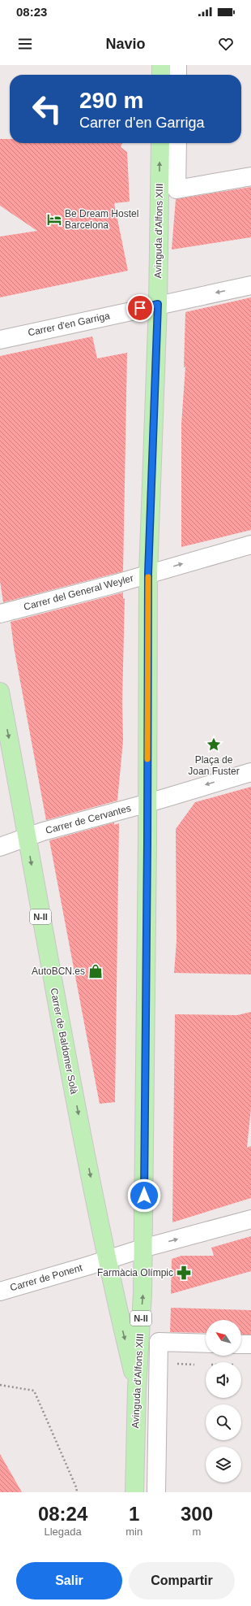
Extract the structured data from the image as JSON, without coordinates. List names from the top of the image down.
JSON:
{
  "streets": {
    "main road": ["Avinguda d'Alfons XIII", "N-II", "Carrer de Baldomer Solà"],
    "street": [
      "Carrer d'en Garriga",
      "Carrer del General Weyler",
      "Carrer de Cervantes",
      "Carrer de Ponent"
    ]
  },
  "crossings": [
    ["Avinguda d'Alfons XIII", "Carrer d'en Garriga"],
    ["Avinguda d'Alfons XIII", "Carrer del General Weyler"],
    ["Avinguda d'Alfons XIII", "Carrer de Cervantes"],
    ["Avinguda d'Alfons XIII", "Carrer de Baldomer Solà"],
    ["Avinguda d'Alfons XIII", "Carrer de Ponent"],
    ["Carrer de Cervantes", "Carrer de Baldomer Solà"],
    ["Carrer de Baldomer Solà", "Carrer de Ponent"]
  ],
  "one_way": [
    "Carrer d'en Garriga",
    "Carrer del General Weyler",
    "Carrer de Cervantes",
    "Carrer de Baldomer Solà",
    "Carrer de Ponent"
  ],
  "places": {
    "hotel": ["Be Dream Hostel Barcelona"],
    "place": ["Plaça de Joan Fuster"],
    "shop": ["AutoBCN.es"],
    "pharmacy": ["Farmàcia Olímpic"]
  },
  "north": "top left",
  "page": {
    "status": "08:23",
    "header": "Navio",
    "turn": ["290 m", "Carrer d'en Garriga"],
    "eta": [
      "08:24",
      "Llegada",
      "1",
      "min",
      "300",
      "m"
    ],
    "buttons": ["Salir", "Compartir"]
  }
}
